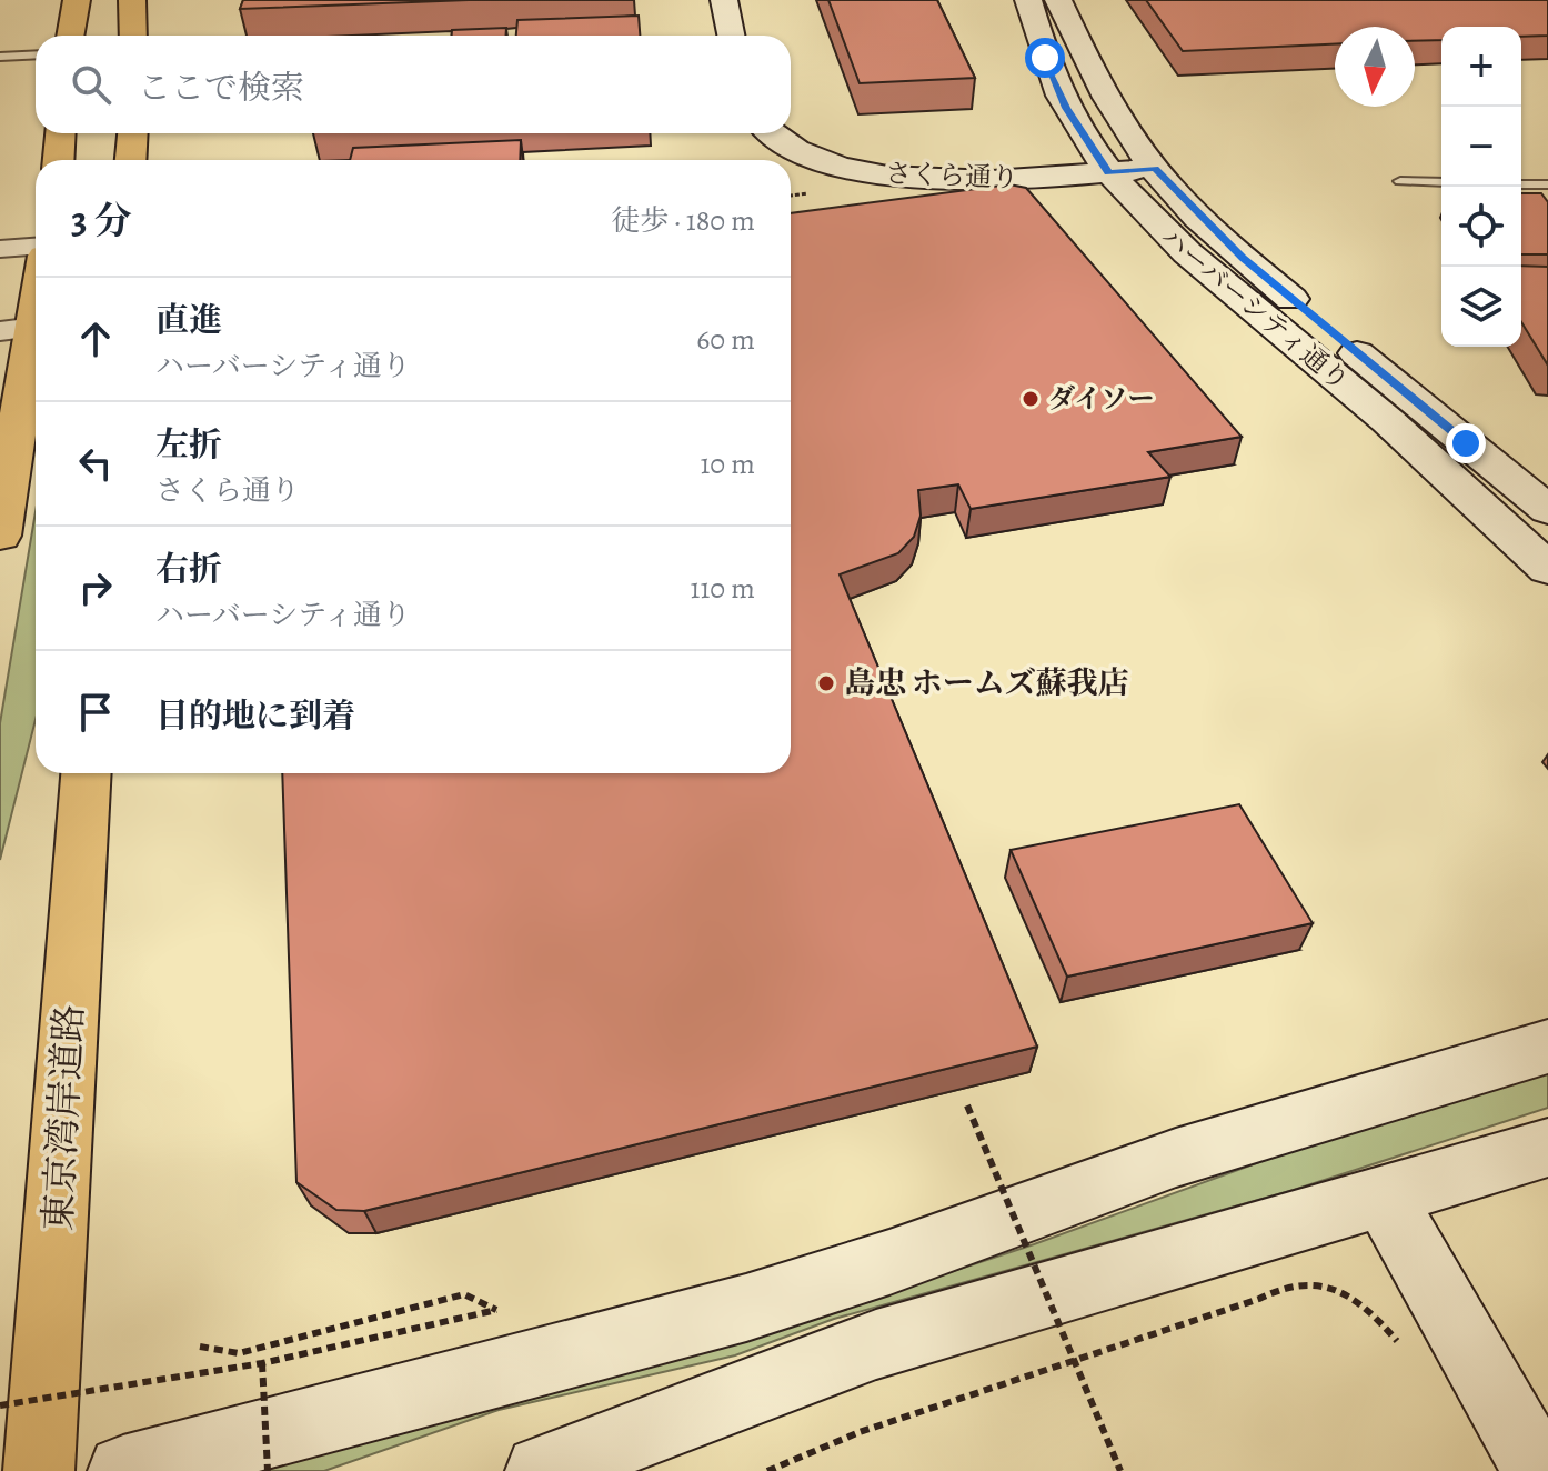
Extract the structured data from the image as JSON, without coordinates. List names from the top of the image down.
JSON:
{
  "streets": {
    "highway": ["東京湾岸道路"],
    "street": ["さくら通り", "ハーバーシティ通り"]
  },
  "crossings": [
    ["さくら通り", "ハーバーシティ通り"]
  ],
  "places": ["ダイソー", "島忠 ホームズ蘇我店"],
  "north": "bottom",
  "page": {
    "map_buttons": ["+", "−"],
    "search": "ここで検索",
    "heading": ["3 分", "徒歩 · 180 m"],
    "list": [
      ["直進", "ハーバーシティ通り", "60 m"],
      ["左折", "さくら通り", "10 m"],
      ["右折", "ハーバーシティ通り", "110 m"],
      "目的地に到着"
    ]
  }
}
